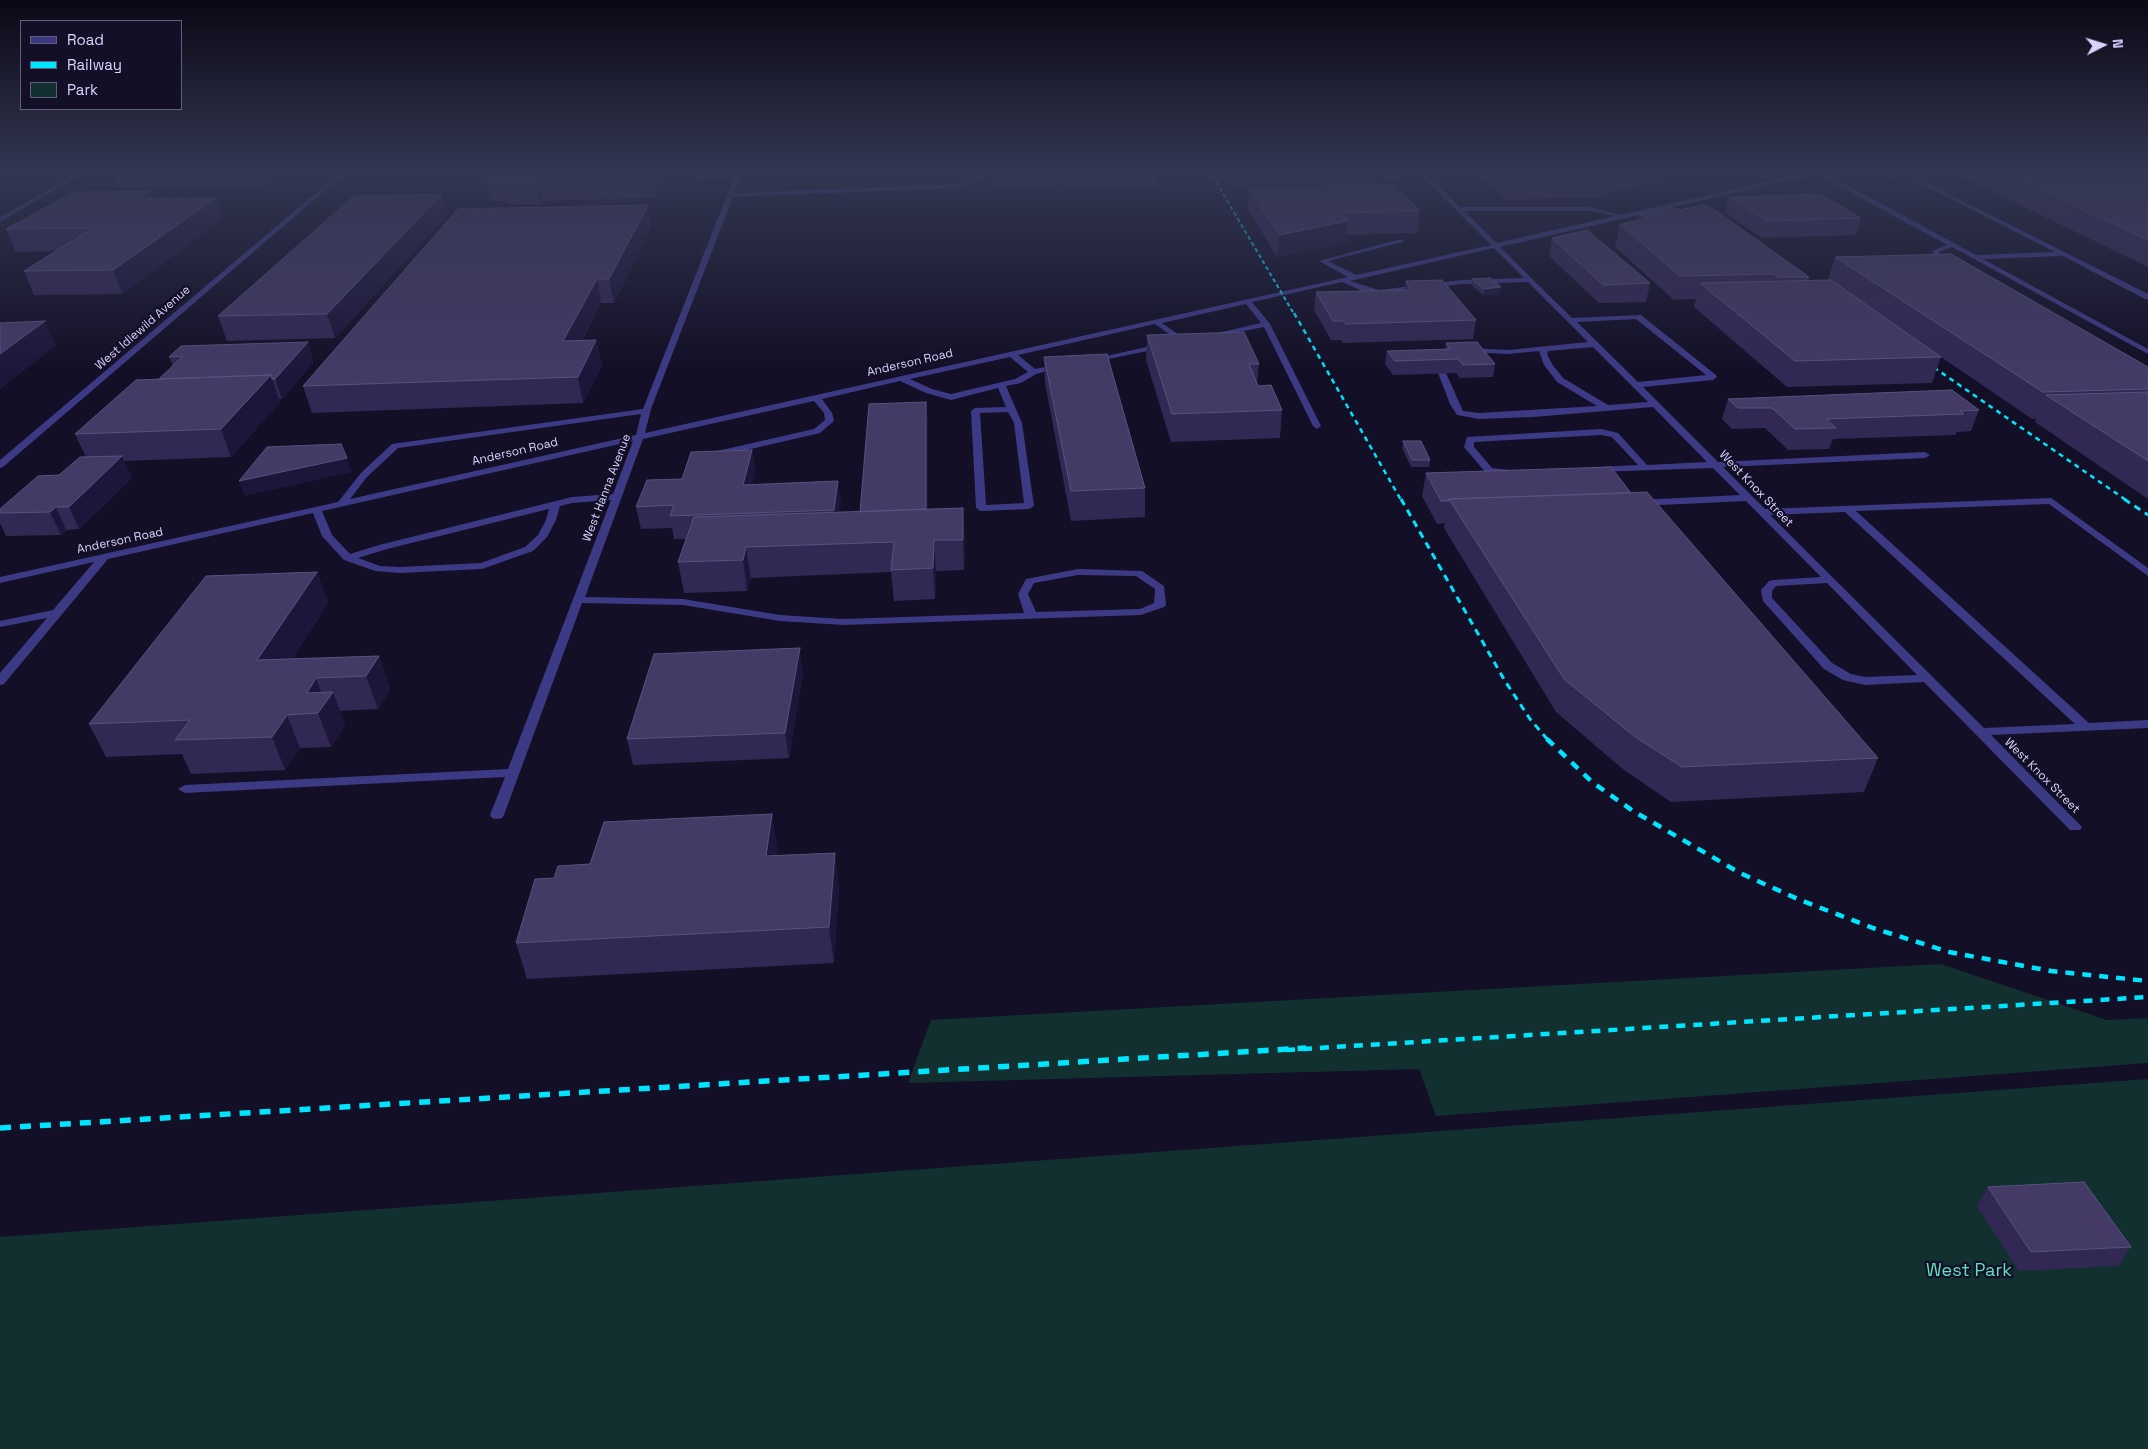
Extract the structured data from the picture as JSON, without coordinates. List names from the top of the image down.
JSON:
{
  "streets": {
    "street": [
      "West Idlewild Avenue",
      "Anderson Road",
      "West Hanna Avenue",
      "West Knox Street"
    ]
  },
  "crossings": [
    ["Anderson Road", "West Hanna Avenue"],
    ["Anderson Road", "West Knox Street"]
  ],
  "parks": ["West Park"],
  "legend": ["Road", "Railway", "Park"],
  "north": "right"
}
